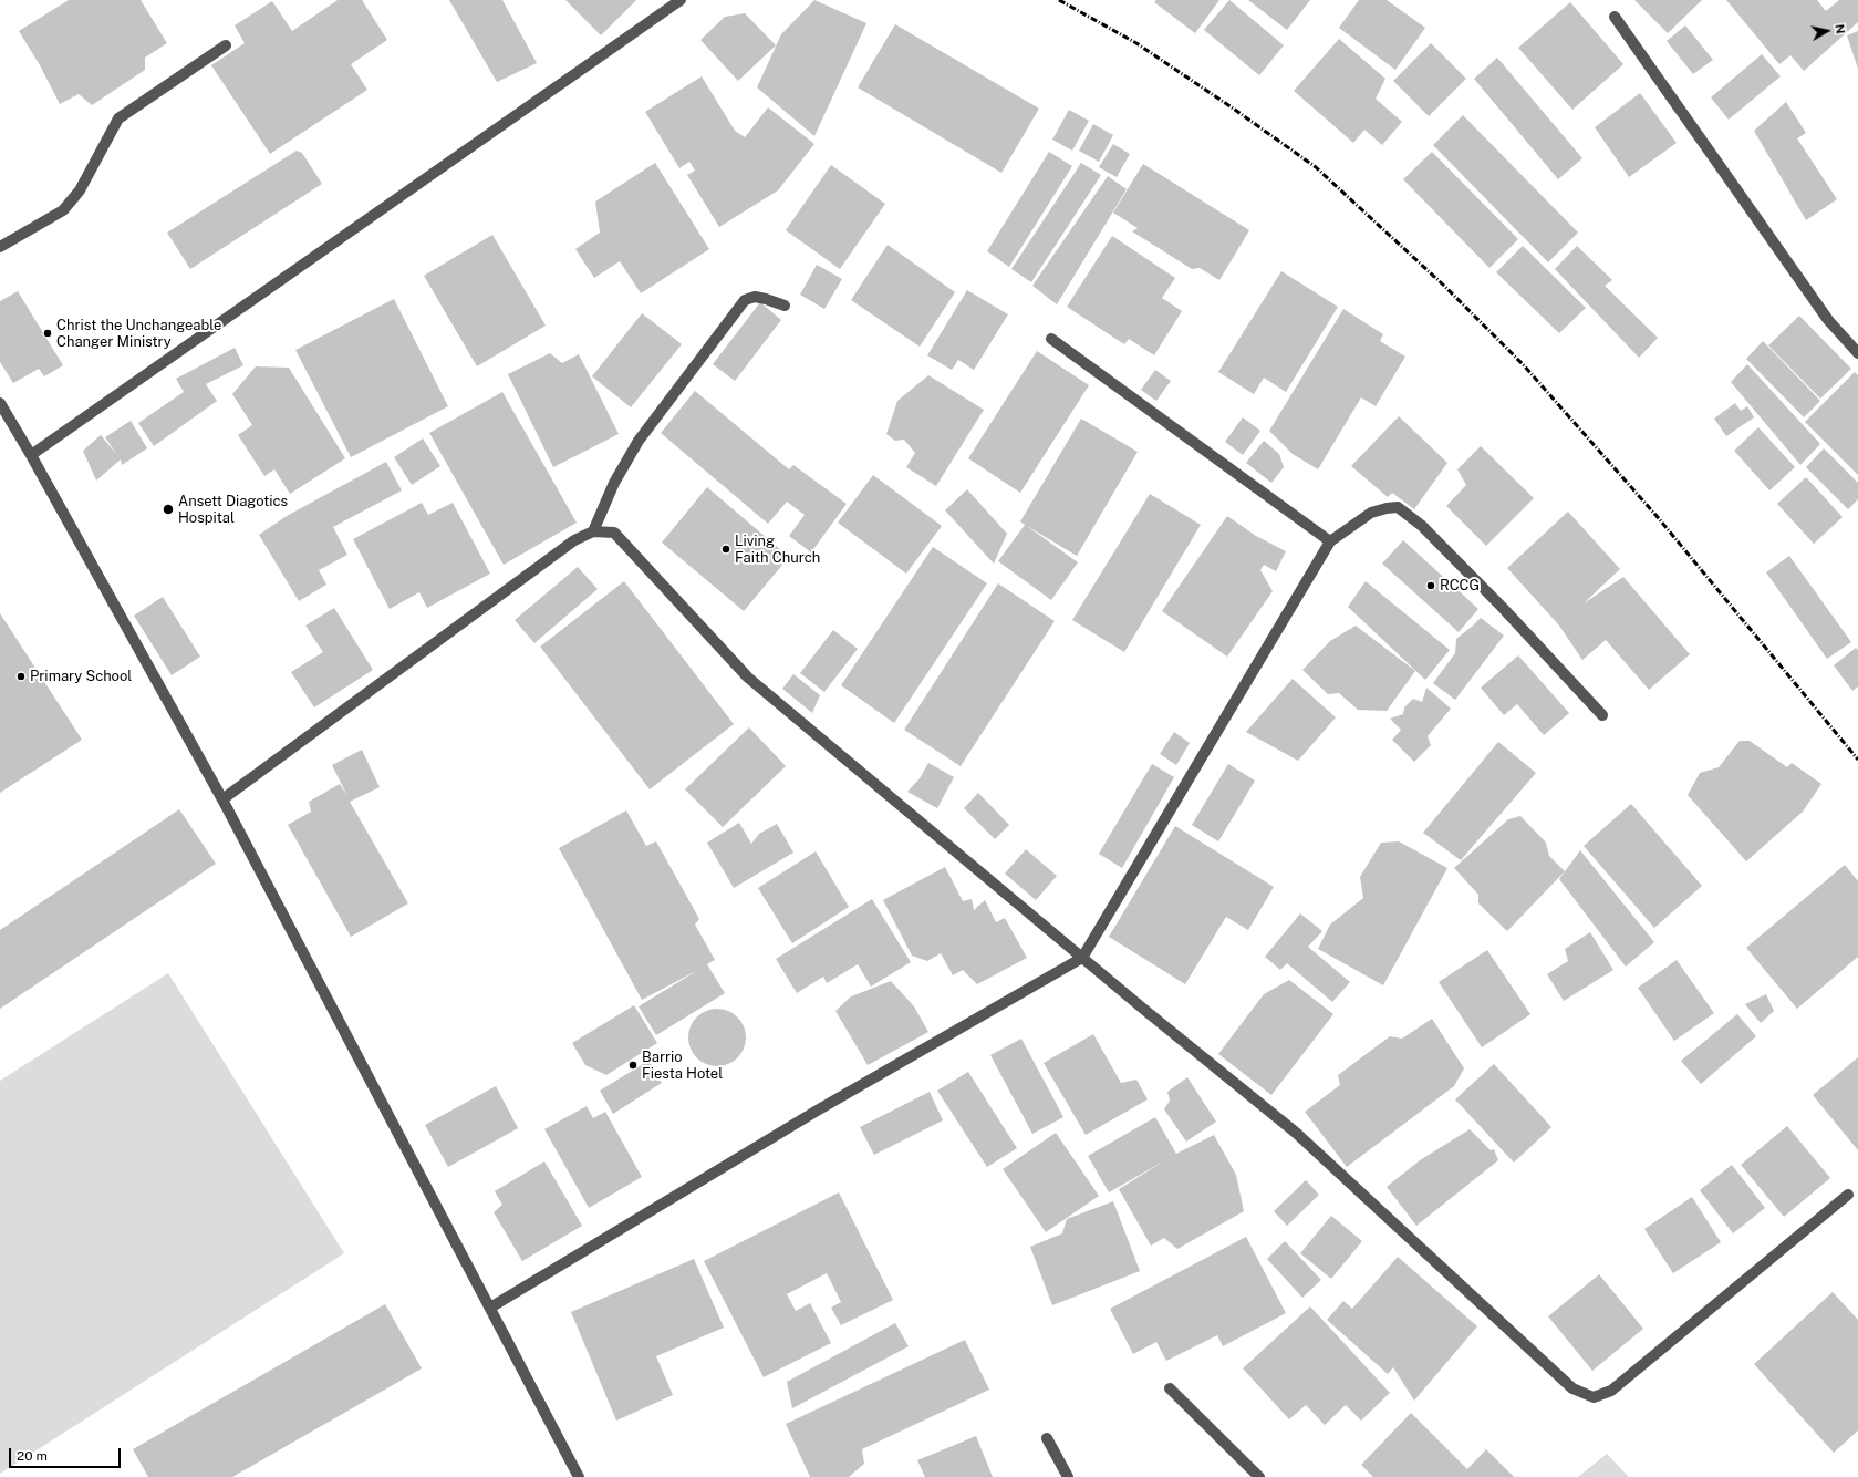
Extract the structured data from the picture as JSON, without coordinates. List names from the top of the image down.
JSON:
{
  "places": [
    "Christ the Unchangeable Changer Ministry",
    "Ansett Diagotics Hospital",
    "Living Faith Church",
    "RCCG",
    "Primary School",
    "Barrio Fiesta Hotel"
  ],
  "scale_bar": "20 m",
  "north": "right"
}
